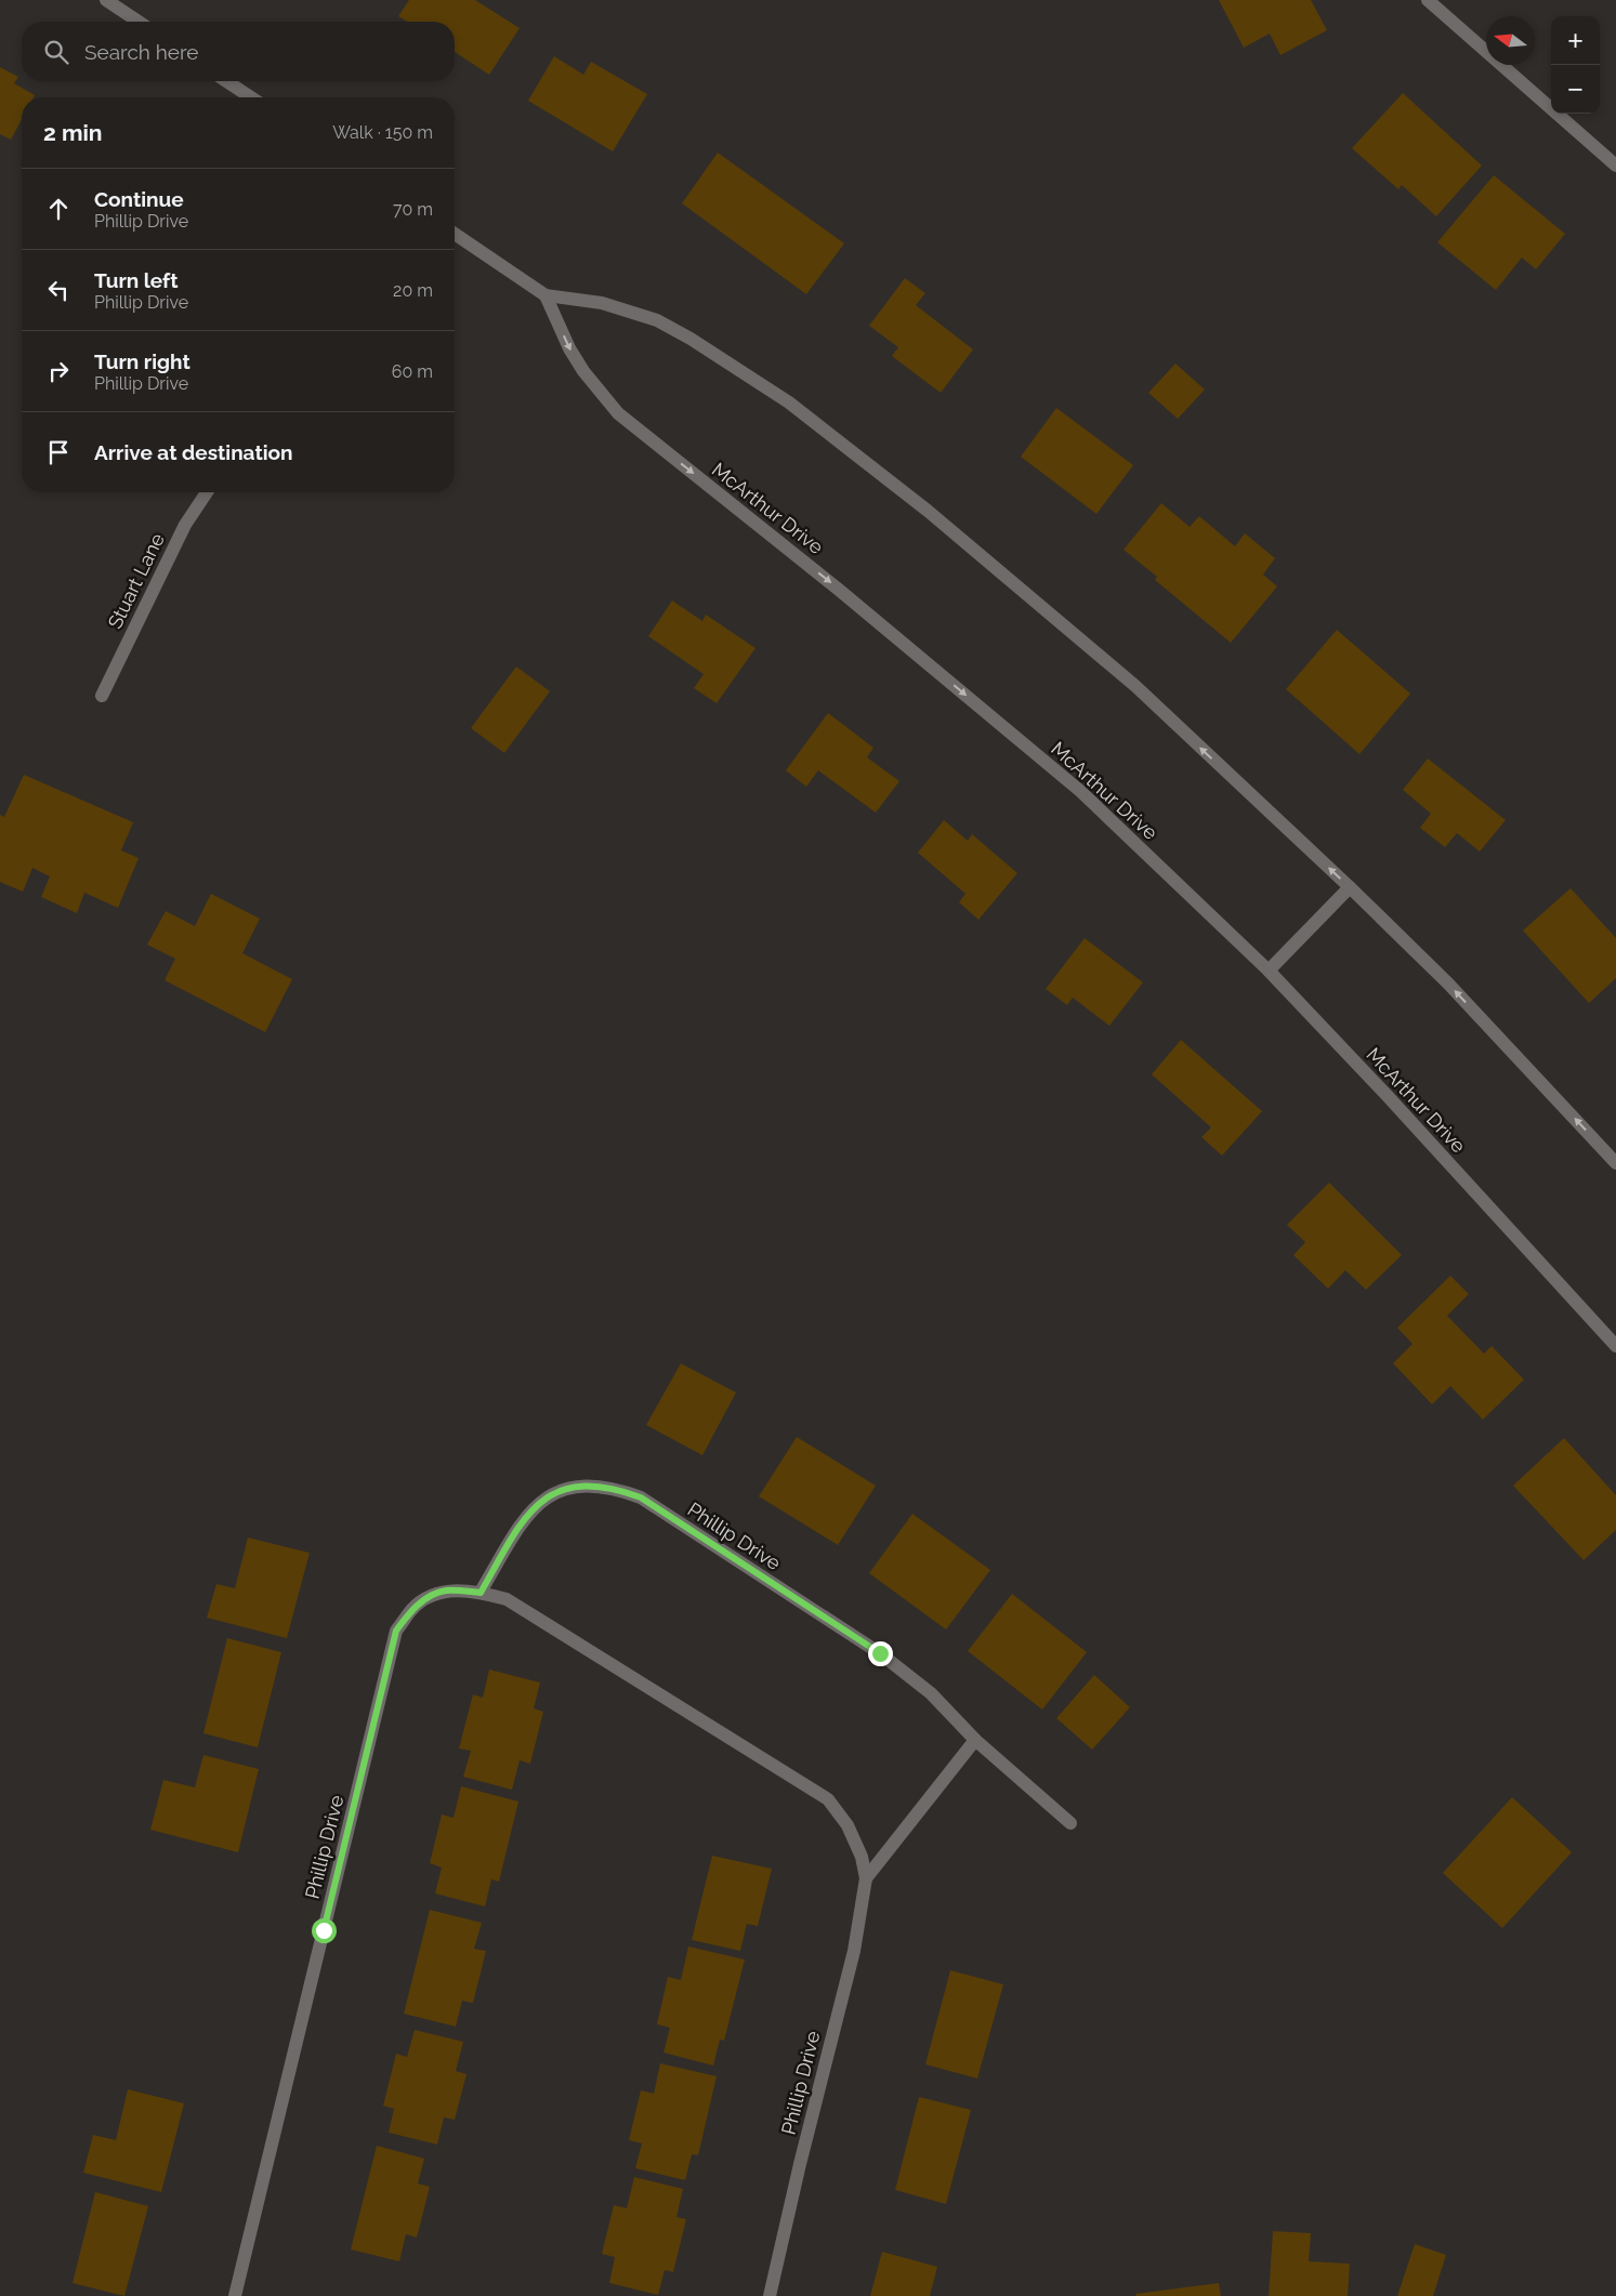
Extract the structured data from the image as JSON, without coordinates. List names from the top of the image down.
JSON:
{
  "streets": {
    "street": ["McArthur Drive", "Stuart Lane", "Phillip Drive"]
  },
  "north": "left",
  "page": {
    "map_buttons": ["+", "−"],
    "search": "Search here",
    "heading": ["2 min", "Walk · 150 m"],
    "list": [
      ["Continue", "Phillip Drive", "70 m"],
      ["Turn left", "Phillip Drive", "20 m"],
      ["Turn right", "Phillip Drive", "60 m"],
      "Arrive at destination"
    ]
  }
}
